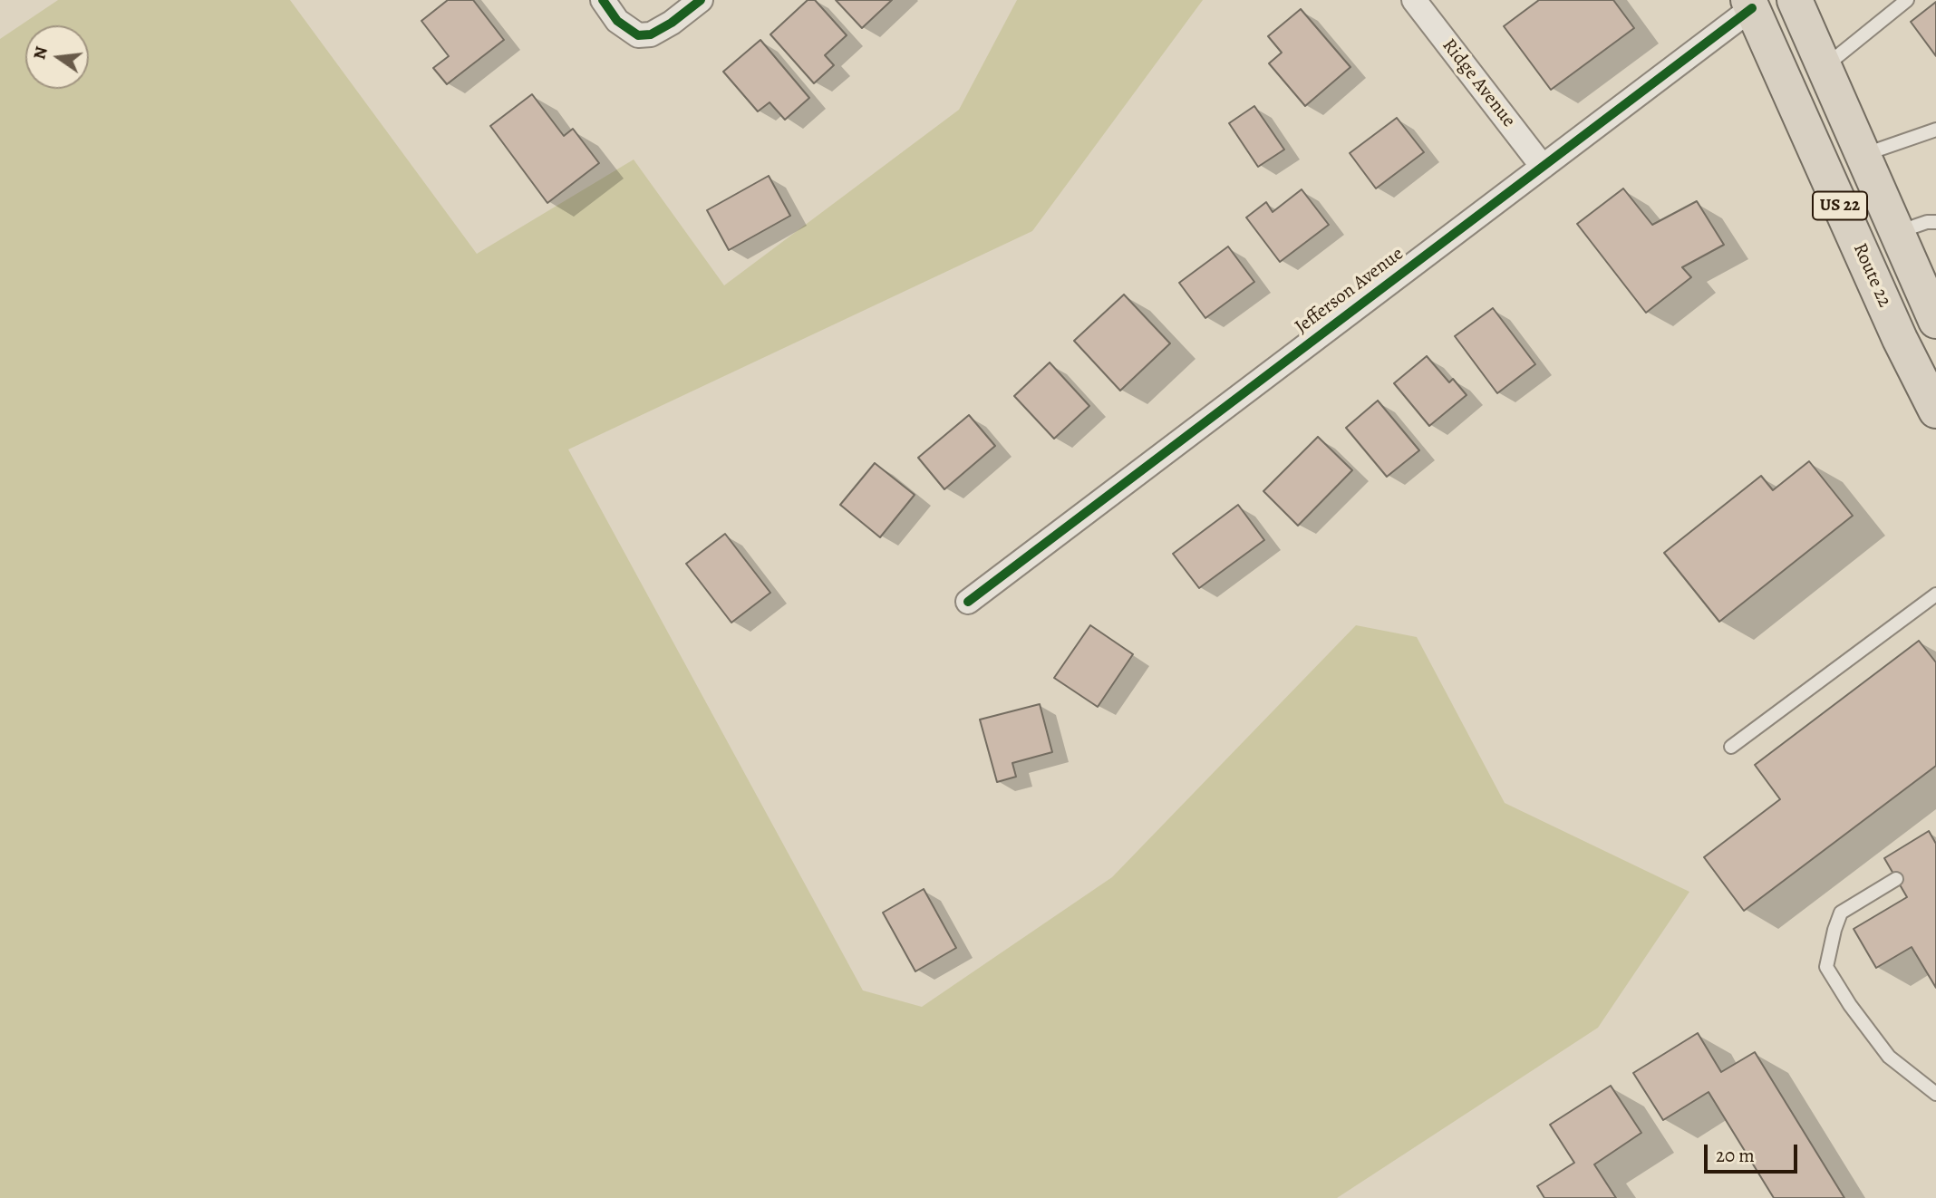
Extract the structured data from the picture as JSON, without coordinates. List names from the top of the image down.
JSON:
{
  "streets": {
    "highway": ["US 22", "Route 22"],
    "street": ["Ridge Avenue", "Jefferson Avenue"]
  },
  "crossings": [
    ["Ridge Avenue", "Jefferson Avenue"],
    ["Route 22", "Jefferson Avenue"]
  ],
  "scale_bar": "20 m",
  "north": "left"
}
